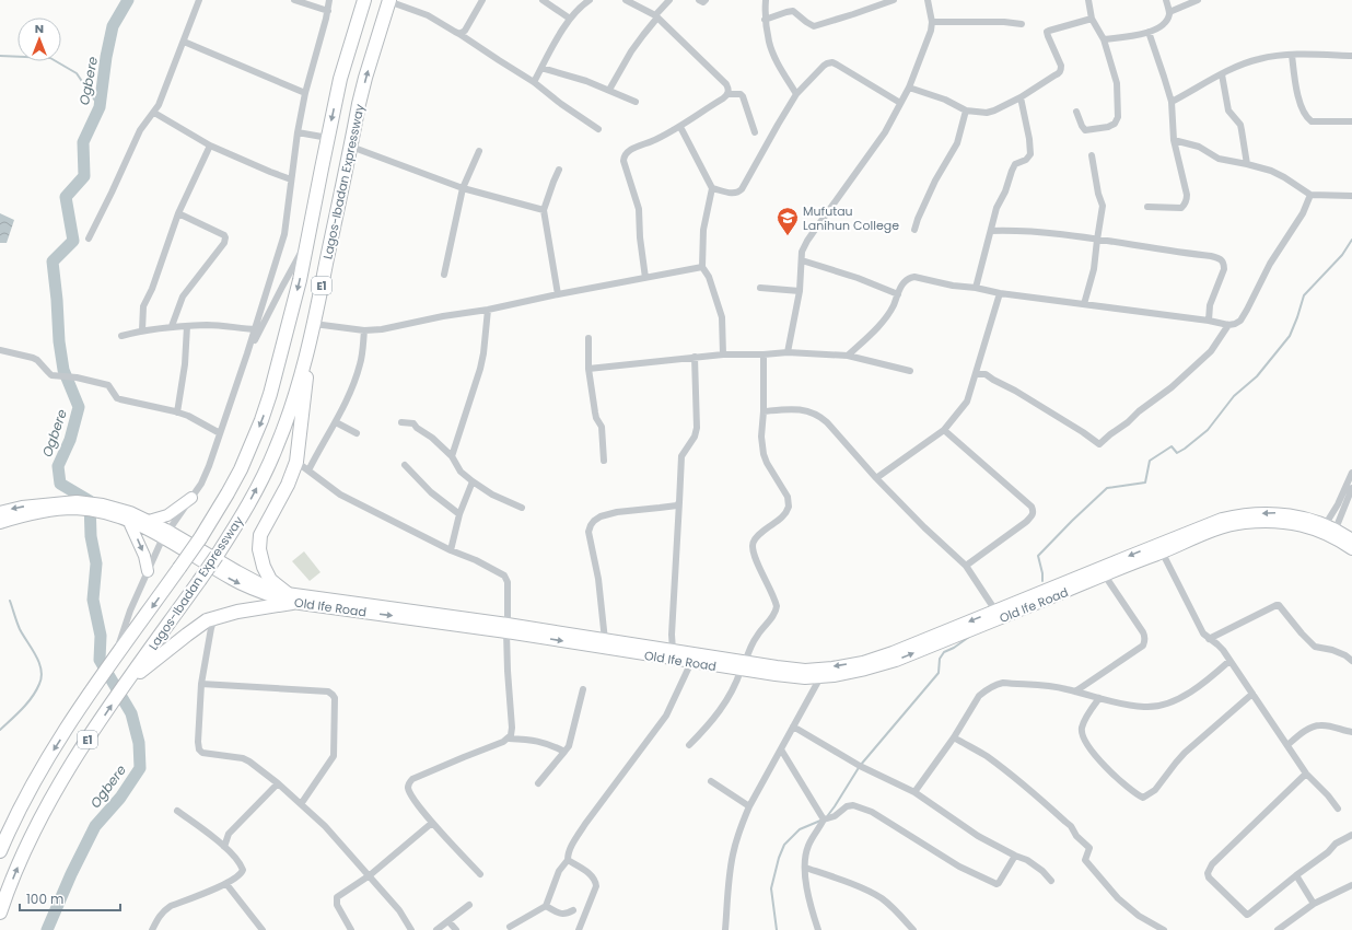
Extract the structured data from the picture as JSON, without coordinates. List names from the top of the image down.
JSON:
{
  "streets": {
    "highway": ["Lagos-Ibadan Expressway", "E1"],
    "main road": ["Old Ife Road"]
  },
  "water": ["Ogbere"],
  "places": {
    "school or university": ["Mufutau Lanihun College"]
  },
  "scale_bar": "100 m",
  "north": "top"
}
